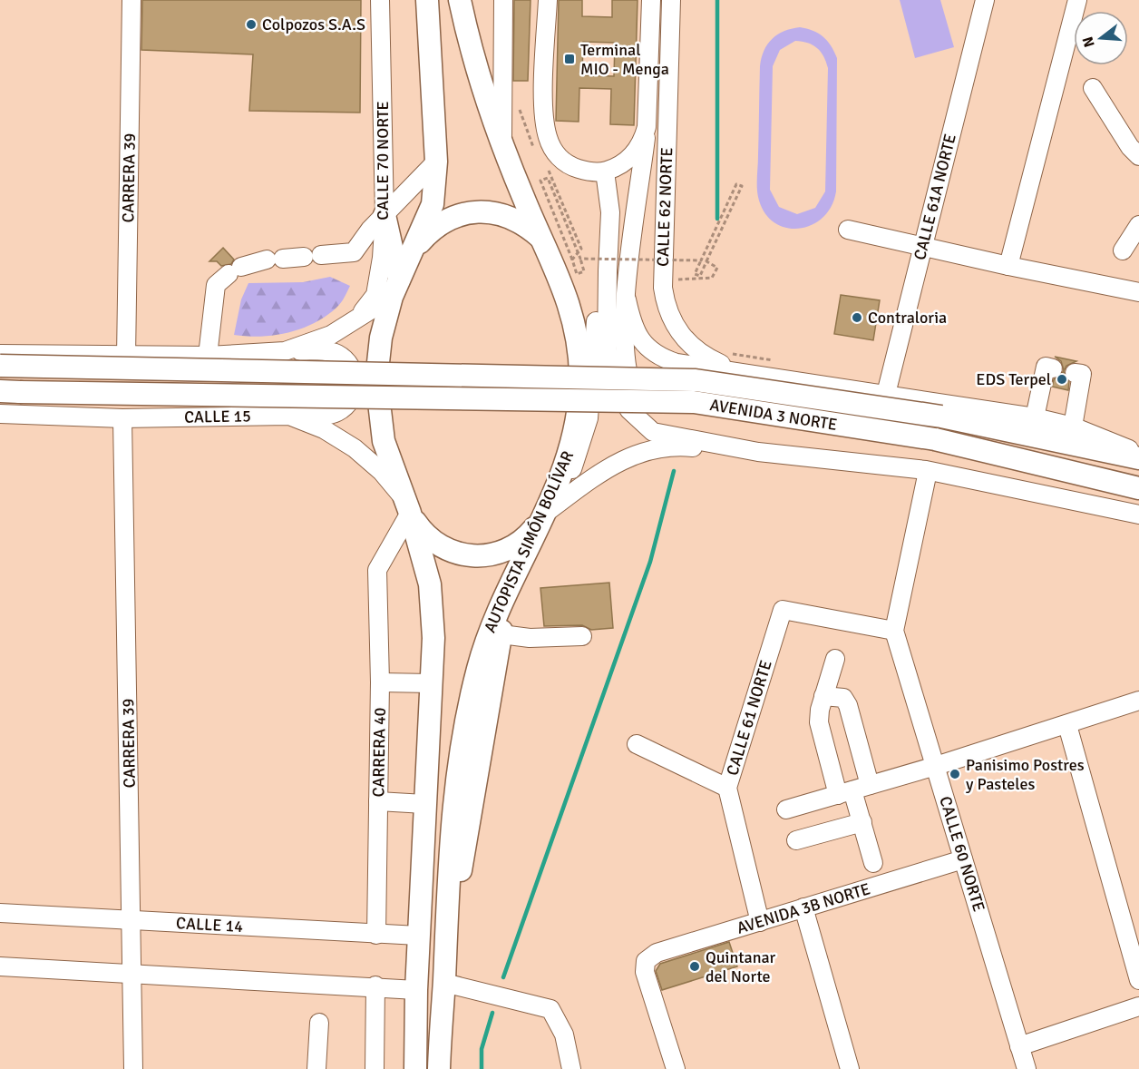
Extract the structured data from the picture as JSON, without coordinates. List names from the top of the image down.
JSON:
{
  "streets": {
    "main road": ["AVENIDA 3 NORTE", "CALLE 15", "AUTOPISTA SIMÓN BOLÍVAR"],
    "street": [
      "CALLE 70 NORTE",
      "CARRERA 39",
      "CALLE 61A NORTE",
      "CALLE 62 NORTE",
      "CALLE 61 NORTE",
      "CARRERA 40",
      "CALLE 60 NORTE",
      "AVENIDA 3B NORTE",
      "CALLE 14"
    ]
  },
  "crossings": [
    ["CARRERA 39", "CALLE 15"],
    ["CARRERA 39", "CALLE 14"],
    ["AVENIDA 3 NORTE", "CALLE 15"],
    ["CALLE 15", "CARRERA 40"],
    ["CALLE 61 NORTE", "CALLE 60 NORTE"],
    ["CALLE 61 NORTE", "AVENIDA 3B NORTE"],
    ["CARRERA 40", "CALLE 14"],
    ["CALLE 60 NORTE", "AVENIDA 3B NORTE"]
  ],
  "places": {
    "other": [
      "Colpozos S.A.S",
      "Contraloria",
      "EDS Terpel",
      "Panisimo Postres y Pasteles",
      "Quintanar del Norte"
    ],
    "transit": ["Terminal MIO - Menga"]
  },
  "north": "left"
}
